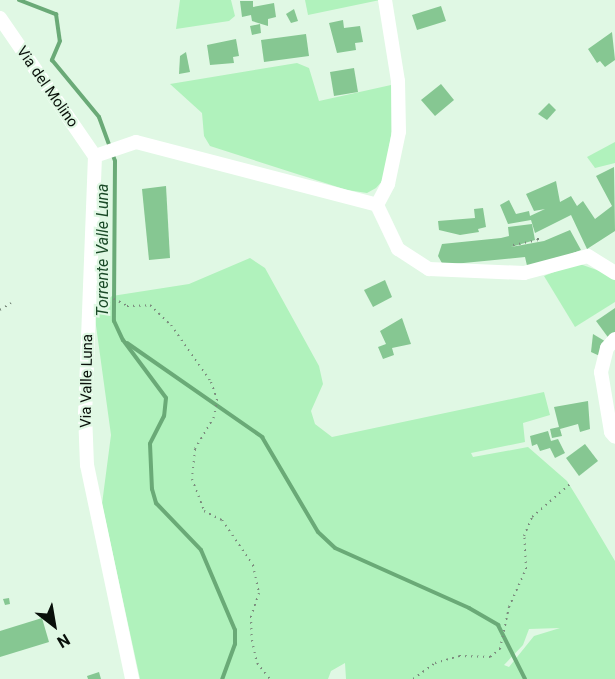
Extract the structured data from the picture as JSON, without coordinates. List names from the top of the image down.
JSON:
{
  "streets": {
    "street": ["Via del Molino", "Via Valle Luna"]
  },
  "crossings": [
    ["Via del Molino", "Via Valle Luna"]
  ],
  "water": ["Torrente Valle Luna"],
  "north": "bottom right"
}
